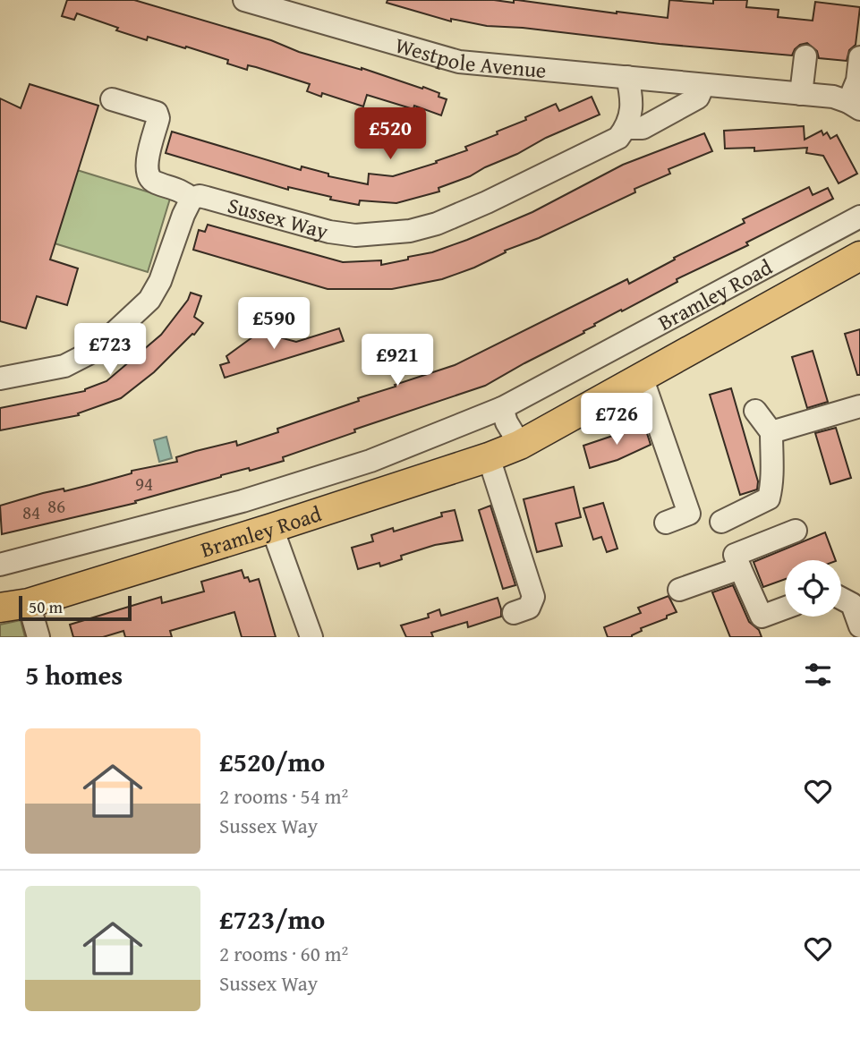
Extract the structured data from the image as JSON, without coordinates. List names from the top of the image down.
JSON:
{
  "streets": {
    "main road": ["Bramley Road"],
    "street": ["Westpole Avenue", "Sussex Way"]
  },
  "crossings": [
    ["Westpole Avenue", "Sussex Way"]
  ],
  "house_numbers": ["94", "86", "84"],
  "scale_bar": "50 m",
  "page": {
    "price": [
      "£520",
      "£590",
      "£723",
      "£921",
      "£726"
    ],
    "scale": "50 m",
    "heading": "5 homes",
    "list": [
      {
        "name": "£520/mo",
        "note": "2 rooms · 54 m² · Sussex Way"
      },
      {
        "name": "£723/mo",
        "note": "2 rooms · 60 m² · Sussex Way"
      }
    ]
  }
}
